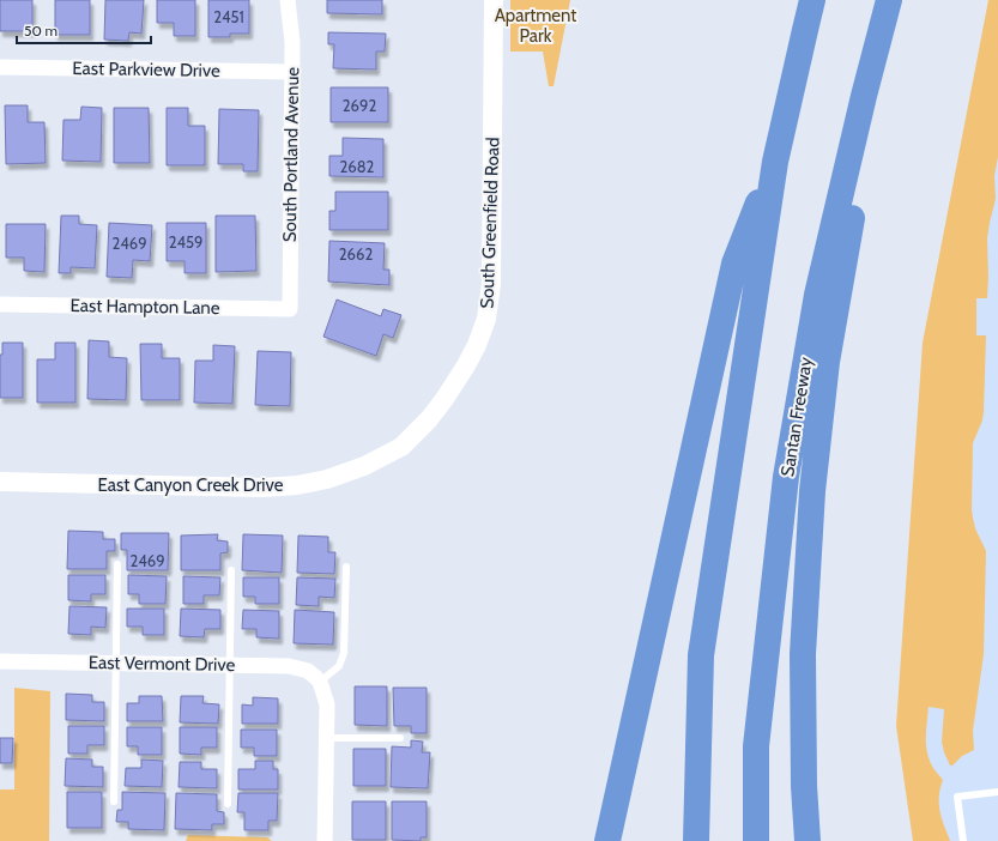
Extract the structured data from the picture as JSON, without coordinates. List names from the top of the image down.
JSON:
{
  "streets": {
    "highway": ["Santan Freeway"],
    "street": [
      "East Parkview Drive",
      "South Portland Avenue",
      "South Greenfield Road",
      "East Hampton Lane",
      "East Canyon Creek Drive",
      "East Vermont Drive"
    ]
  },
  "crossings": [
    ["East Parkview Drive", "South Portland Avenue"],
    ["South Portland Avenue", "East Hampton Lane"],
    ["South Greenfield Road", "East Canyon Creek Drive"]
  ],
  "parks": ["Apartment Park"],
  "house_numbers": [
    "2451",
    "2692",
    "2682",
    "2459",
    "2469",
    "2662",
    "2469"
  ],
  "scale_bar": "50 m"
}
